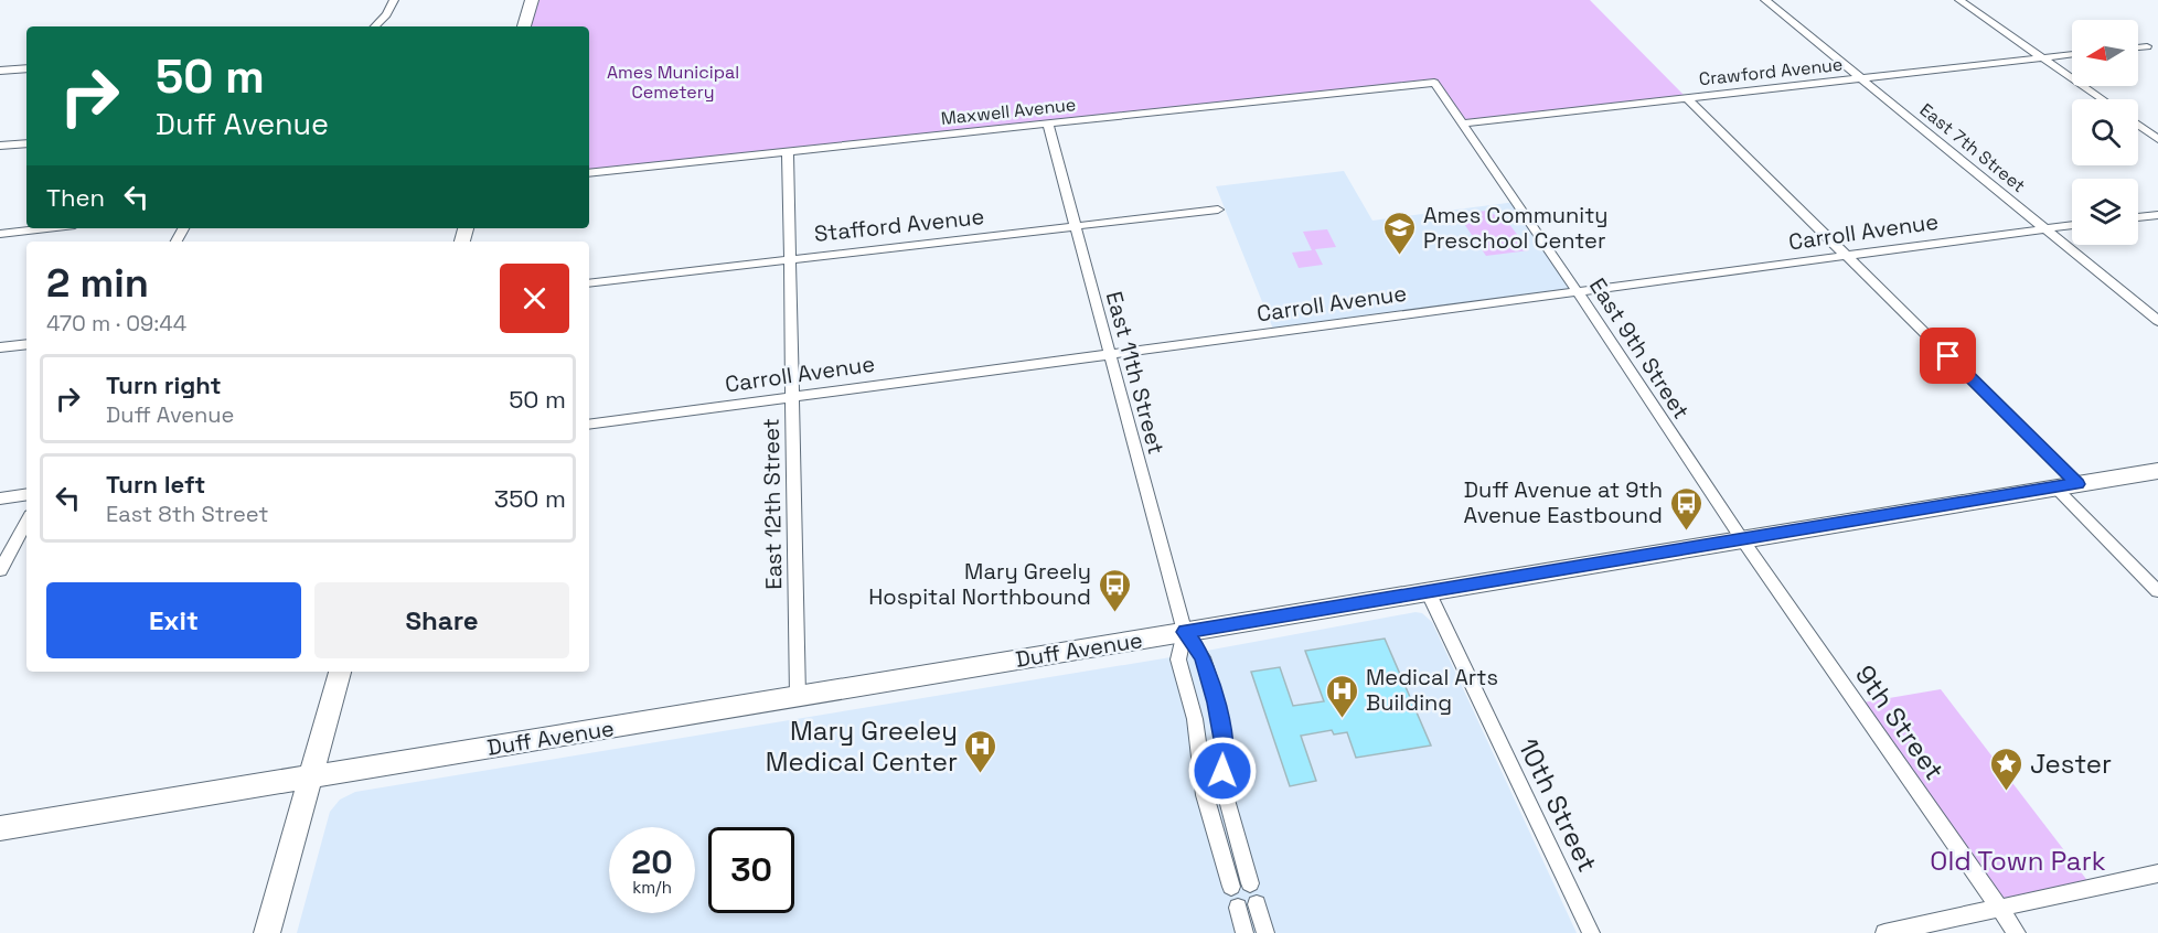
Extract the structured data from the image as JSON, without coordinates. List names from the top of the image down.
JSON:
{
  "streets": {
    "main road": ["Duff Avenue"],
    "street": [
      "Crawford Avenue",
      "Maxwell Avenue",
      "East 7th Street",
      "Stafford Avenue",
      "Carroll Avenue",
      "East 9th Street",
      "East 11th Street",
      "East 12th Street",
      "9th Street",
      "10th Street"
    ]
  },
  "crossings": [
    ["Crawford Avenue", "East 7th Street"],
    ["Crawford Avenue", "East 9th Street"],
    ["Maxwell Avenue", "East 9th Street"],
    ["Maxwell Avenue", "East 11th Street"],
    ["Maxwell Avenue", "East 12th Street"],
    ["East 7th Street", "Carroll Avenue"],
    ["Stafford Avenue", "East 11th Street"],
    ["Stafford Avenue", "East 12th Street"],
    ["Carroll Avenue", "East 9th Street"],
    ["Carroll Avenue", "East 11th Street"],
    ["Carroll Avenue", "East 12th Street"],
    ["East 9th Street", "Duff Avenue"],
    ["East 9th Street", "9th Street"],
    ["East 11th Street", "Duff Avenue"],
    ["East 12th Street", "Duff Avenue"],
    ["Duff Avenue", "9th Street"],
    ["Duff Avenue", "10th Street"]
  ],
  "parks": ["Ames Municipal Cemetery", "Old Town Park"],
  "places": {
    "school or university": ["Ames Community Preschool Center"],
    "bus stop": ["Duff Avenue at 9th Avenue Eastbound", "Mary Greely Hospital Northbound"],
    "hospital": ["Medical Arts Building", "Mary Greeley Medical Center"],
    "place": ["Jester"]
  },
  "north": "left",
  "page": {
    "turn": ["50 m", "Duff Avenue"],
    "then": "Then",
    "heading": ["2 min", "470 m · 09:44"],
    "list": [
      {
        "name": "Turn right",
        "note": "Duff Avenue",
        "value": "50 m"
      },
      {
        "name": "Turn left",
        "note": "East 8th Street",
        "value": "350 m"
      }
    ],
    "buttons": ["Exit", "Share"],
    "speed": "20 km/h",
    "limit": "30"
  }
}
